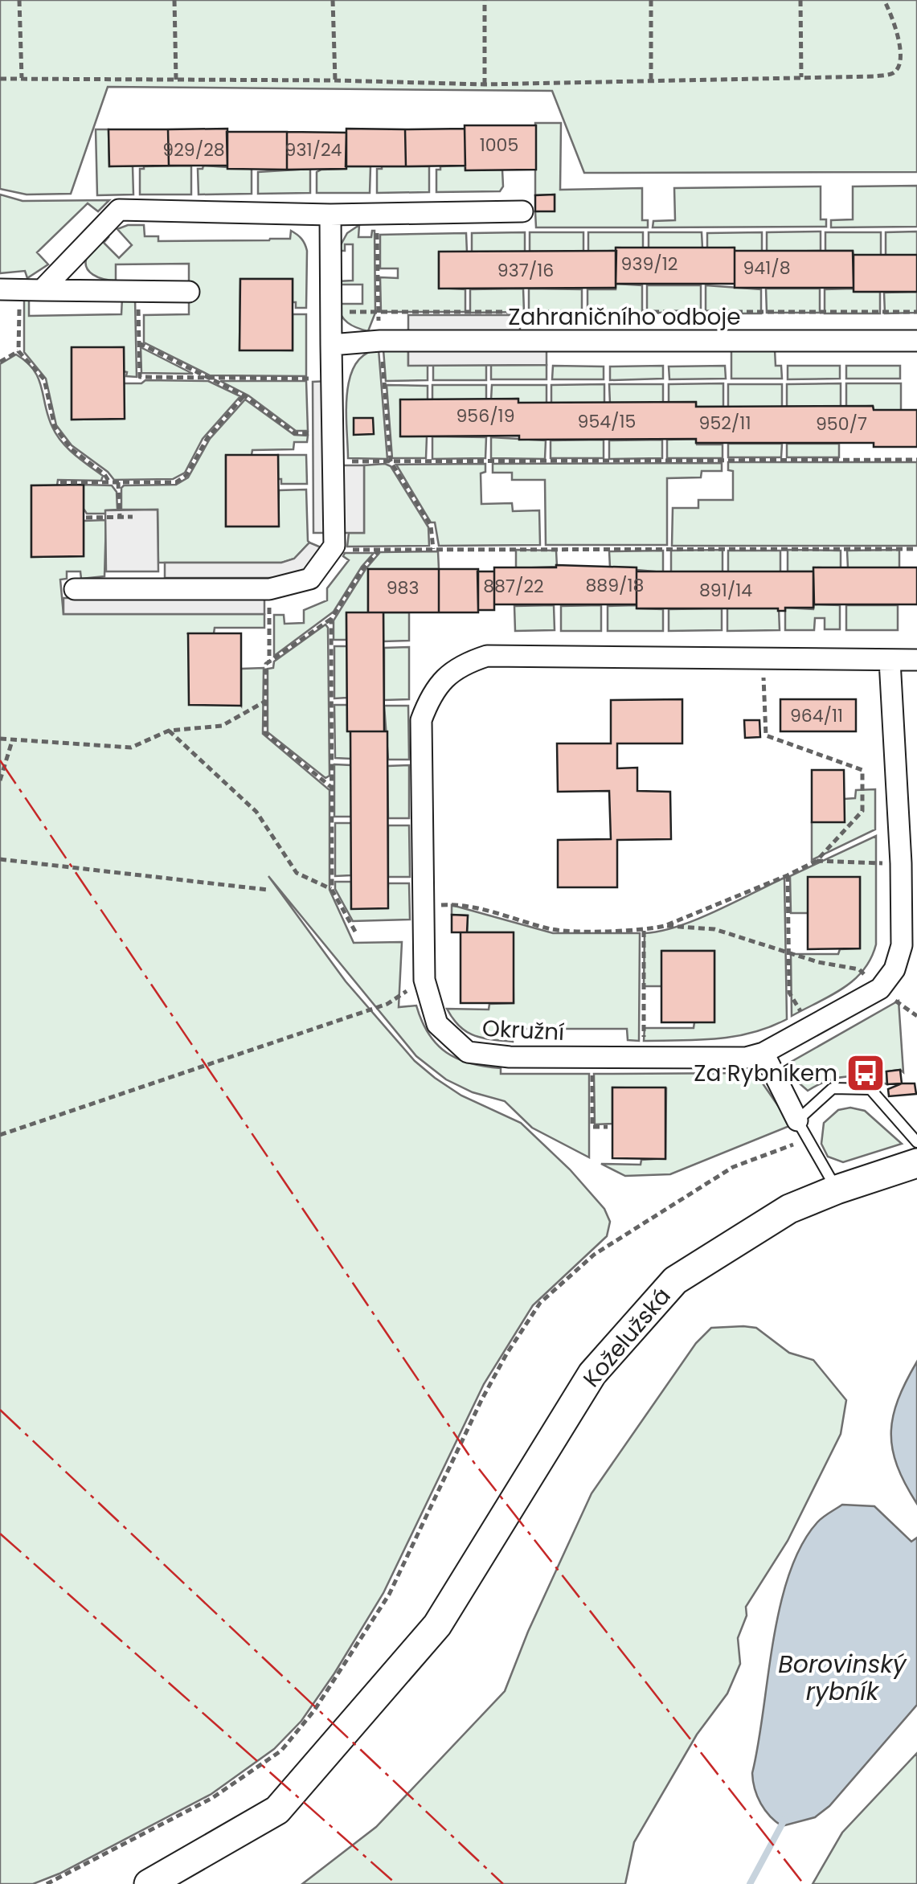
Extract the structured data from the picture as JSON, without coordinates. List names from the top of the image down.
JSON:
{
  "streets": {
    "main road": ["Koželužská"],
    "street": ["Zahraničního odboje", "Okružní"]
  },
  "water": ["Borovinský rybník"],
  "places": {
    "bus stop": ["Za Rybníkem"]
  },
  "house_numbers": [
    "1005",
    "929/28",
    "931/24",
    "939/12",
    "941/8",
    "937/16",
    "956/19",
    "954/15",
    "952/11",
    "950/7",
    "889/18",
    "887/22",
    "983",
    "891/14",
    "964/11"
  ]
}
